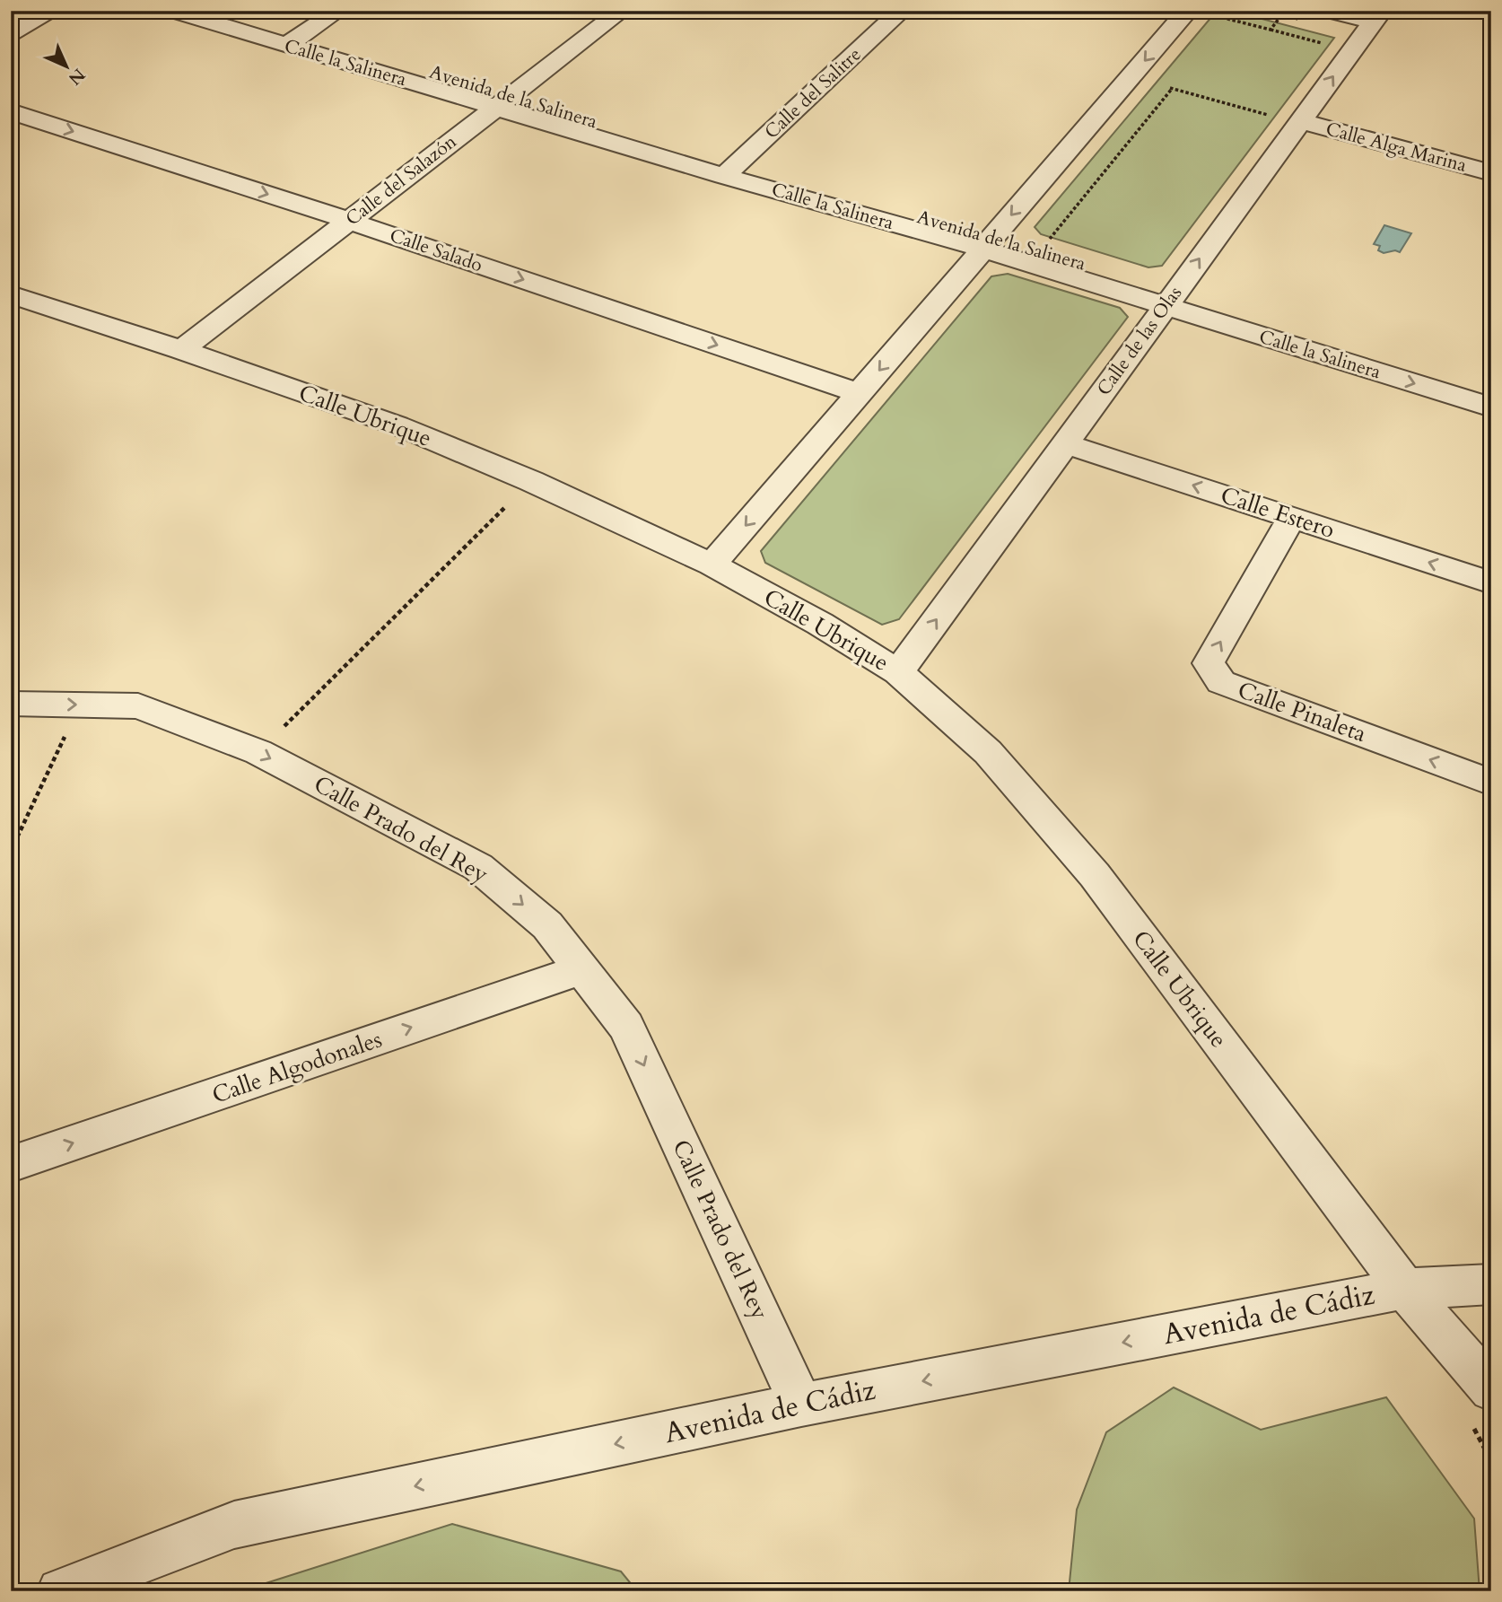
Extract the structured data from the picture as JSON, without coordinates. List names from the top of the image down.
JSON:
{
  "streets": {
    "street": [
      "Calle la Salinera",
      "Calle del Salitre",
      "Calle Alga Marina",
      "Calle del Salazón",
      "Calle Salado",
      "Calle de las Olas",
      "Calle Ubrique",
      "Calle Estero",
      "Calle Pinaleta",
      "Calle Prado del Rey",
      "Calle Algodonales",
      "Avenida de Cádiz"
    ]
  },
  "crossings": [
    ["Calle la Salinera", "Calle del Salitre"],
    ["Calle la Salinera", "Calle del Salazón"],
    ["Calle la Salinera", "Calle de las Olas"],
    ["Calle Alga Marina", "Calle de las Olas"],
    ["Calle del Salazón", "Calle Salado"],
    ["Calle del Salazón", "Calle Ubrique"],
    ["Calle de las Olas", "Calle Ubrique"],
    ["Calle de las Olas", "Calle Estero"],
    ["Calle Ubrique", "Avenida de Cádiz"],
    ["Calle Estero", "Calle Pinaleta"],
    ["Calle Prado del Rey", "Calle Algodonales"],
    ["Calle Prado del Rey", "Avenida de Cádiz"]
  ],
  "one_way": [
    "Calle Salado",
    "Calle Estero",
    "Calle Prado del Rey",
    "Calle Algodonales",
    "Avenida de Cádiz"
  ],
  "north": "bottom right"
}
